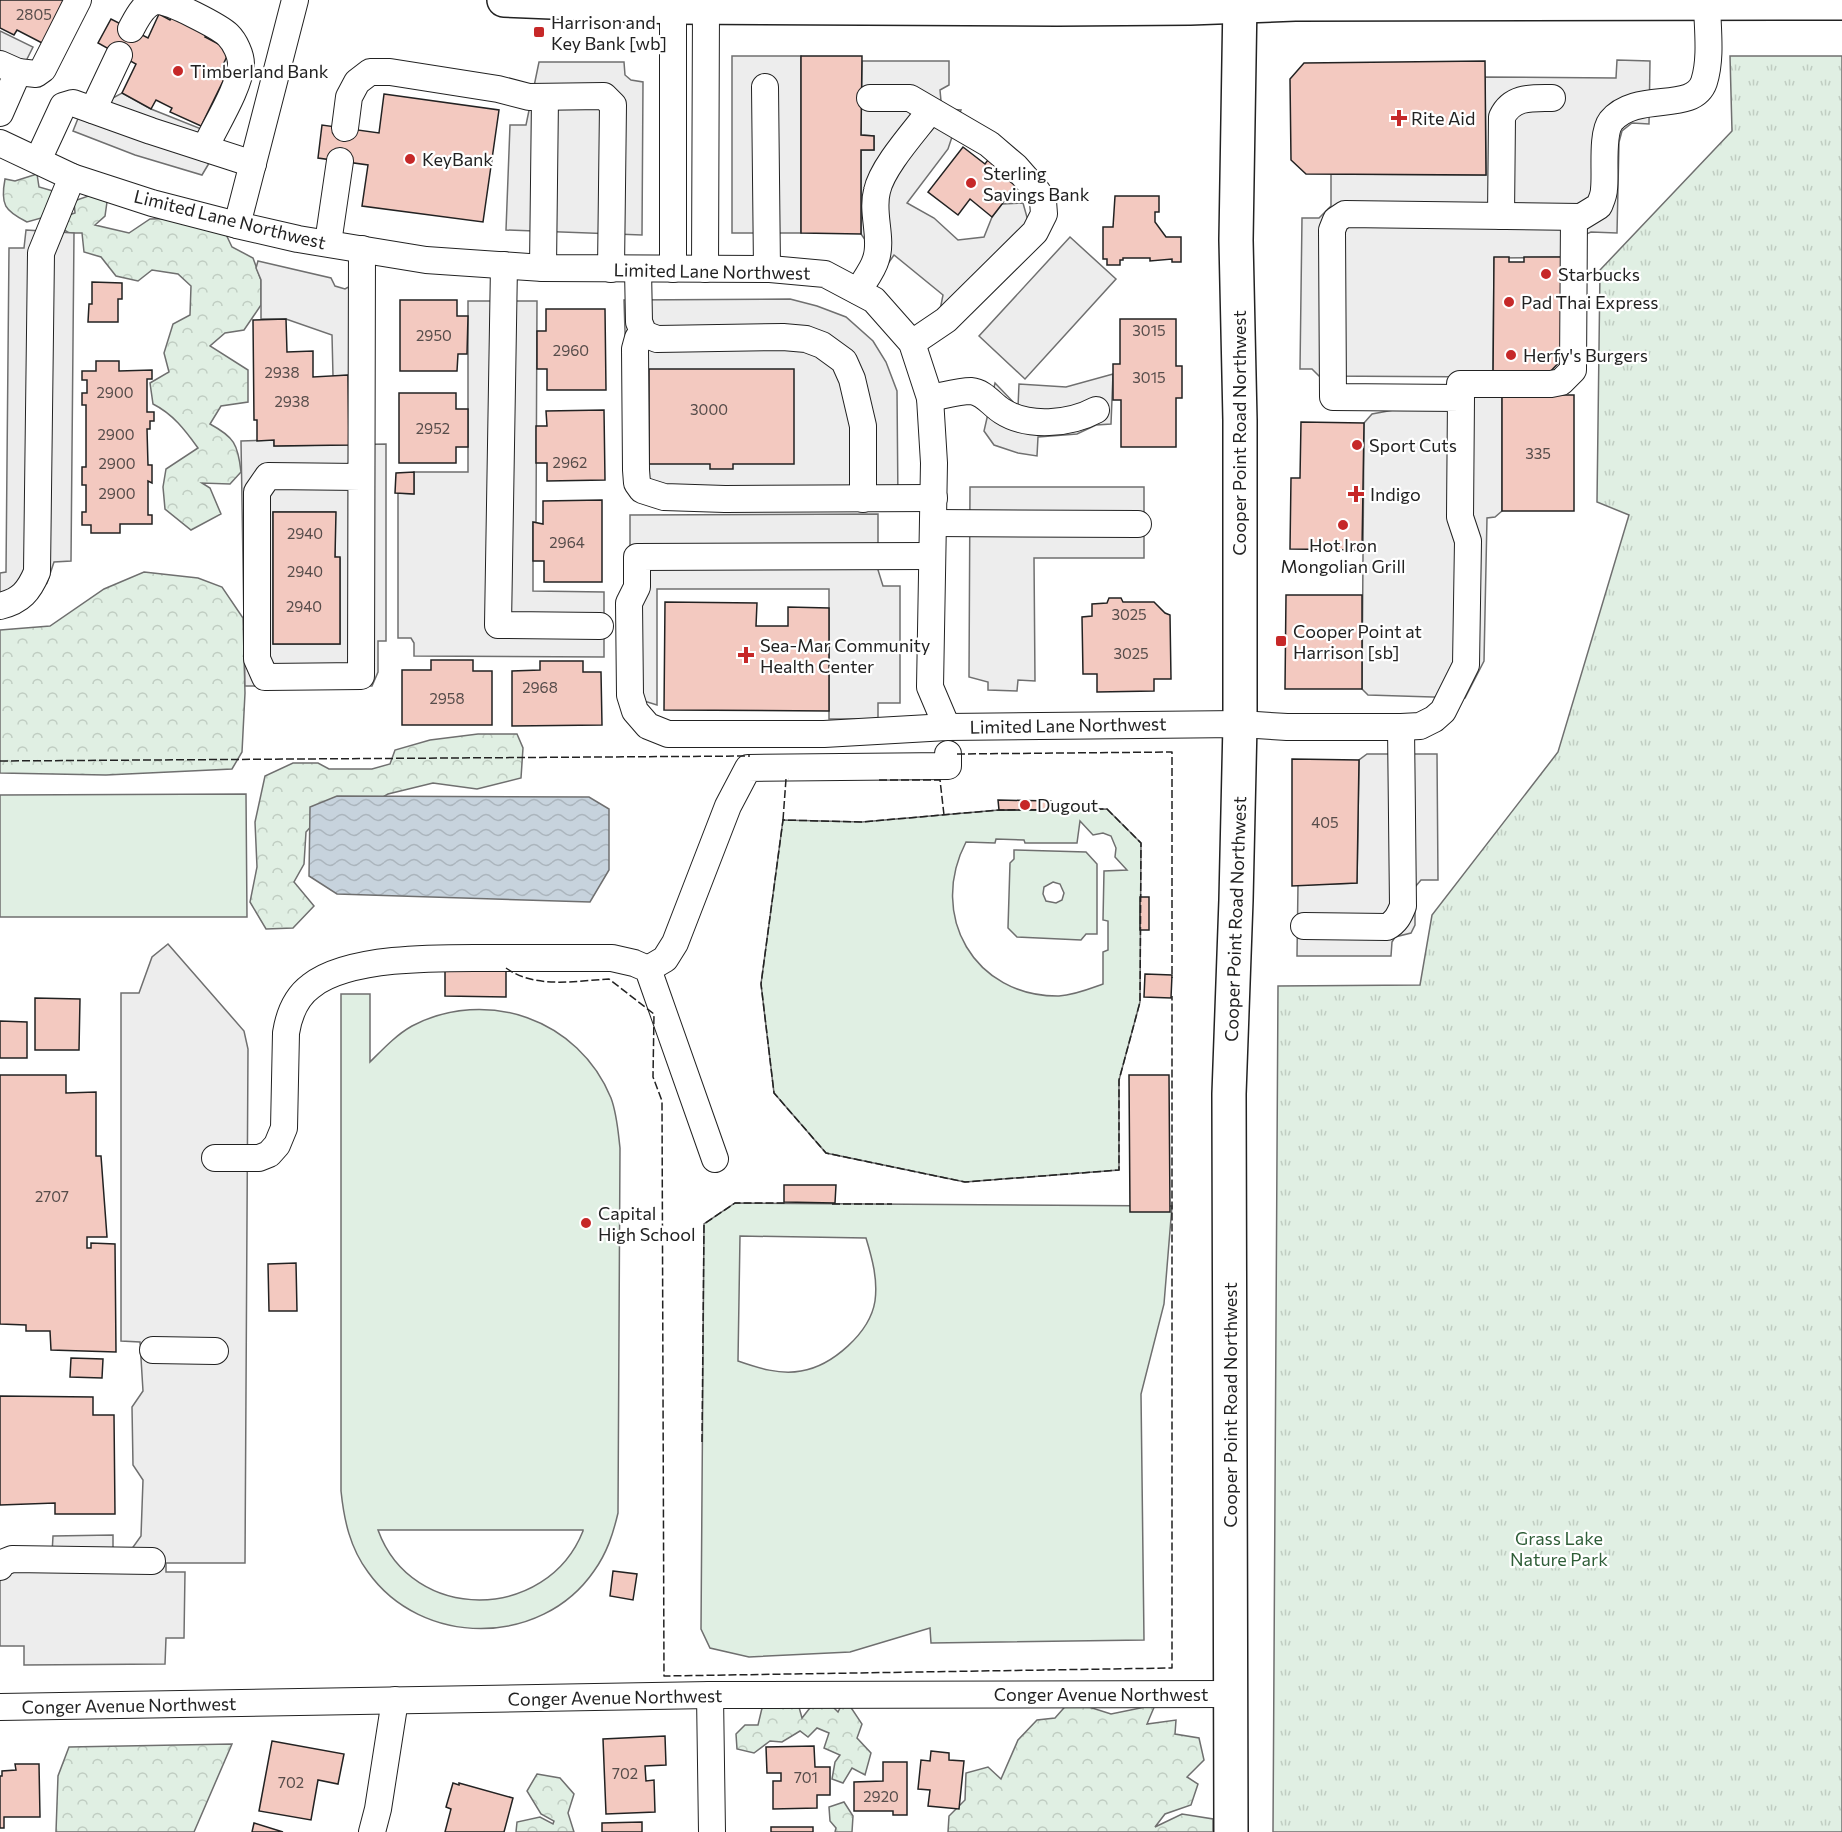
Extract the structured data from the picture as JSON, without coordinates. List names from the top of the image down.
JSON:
{
  "streets": {
    "main road": ["Cooper Point Road Northwest"],
    "street": ["Limited Lane Northwest", "Conger Avenue Northwest"]
  },
  "crossings": [
    ["Limited Lane Northwest", "Cooper Point Road Northwest"],
    ["Cooper Point Road Northwest", "Conger Avenue Northwest"]
  ],
  "parks": ["Grass Lake Nature Park"],
  "places": {
    "transit": ["Harrison and Key Bank [wb]", "Cooper Point at Harrison [sb]"],
    "other": [
      "Timberland Bank",
      "KeyBank",
      "Sterling Savings Bank",
      "Starbucks",
      "Pad Thai Express",
      "Herfy's Burgers",
      "Sport Cuts",
      "Hot Iron Mongolian Grill",
      "Dugout",
      "Capital High School"
    ],
    "health": ["Rite Aid", "Indigo", "Sea-Mar Community Health Center"]
  },
  "house_numbers": [
    "2805",
    "3015",
    "2950",
    "2960",
    "2938",
    "3015",
    "2900",
    "2938",
    "3000",
    "2952",
    "2900",
    "335",
    "2962",
    "2900",
    "2900",
    "2940",
    "2964",
    "2940",
    "2940",
    "3025",
    "3025",
    "2968",
    "2958",
    "405",
    "2707",
    "702",
    "701",
    "702",
    "2920"
  ]
}
